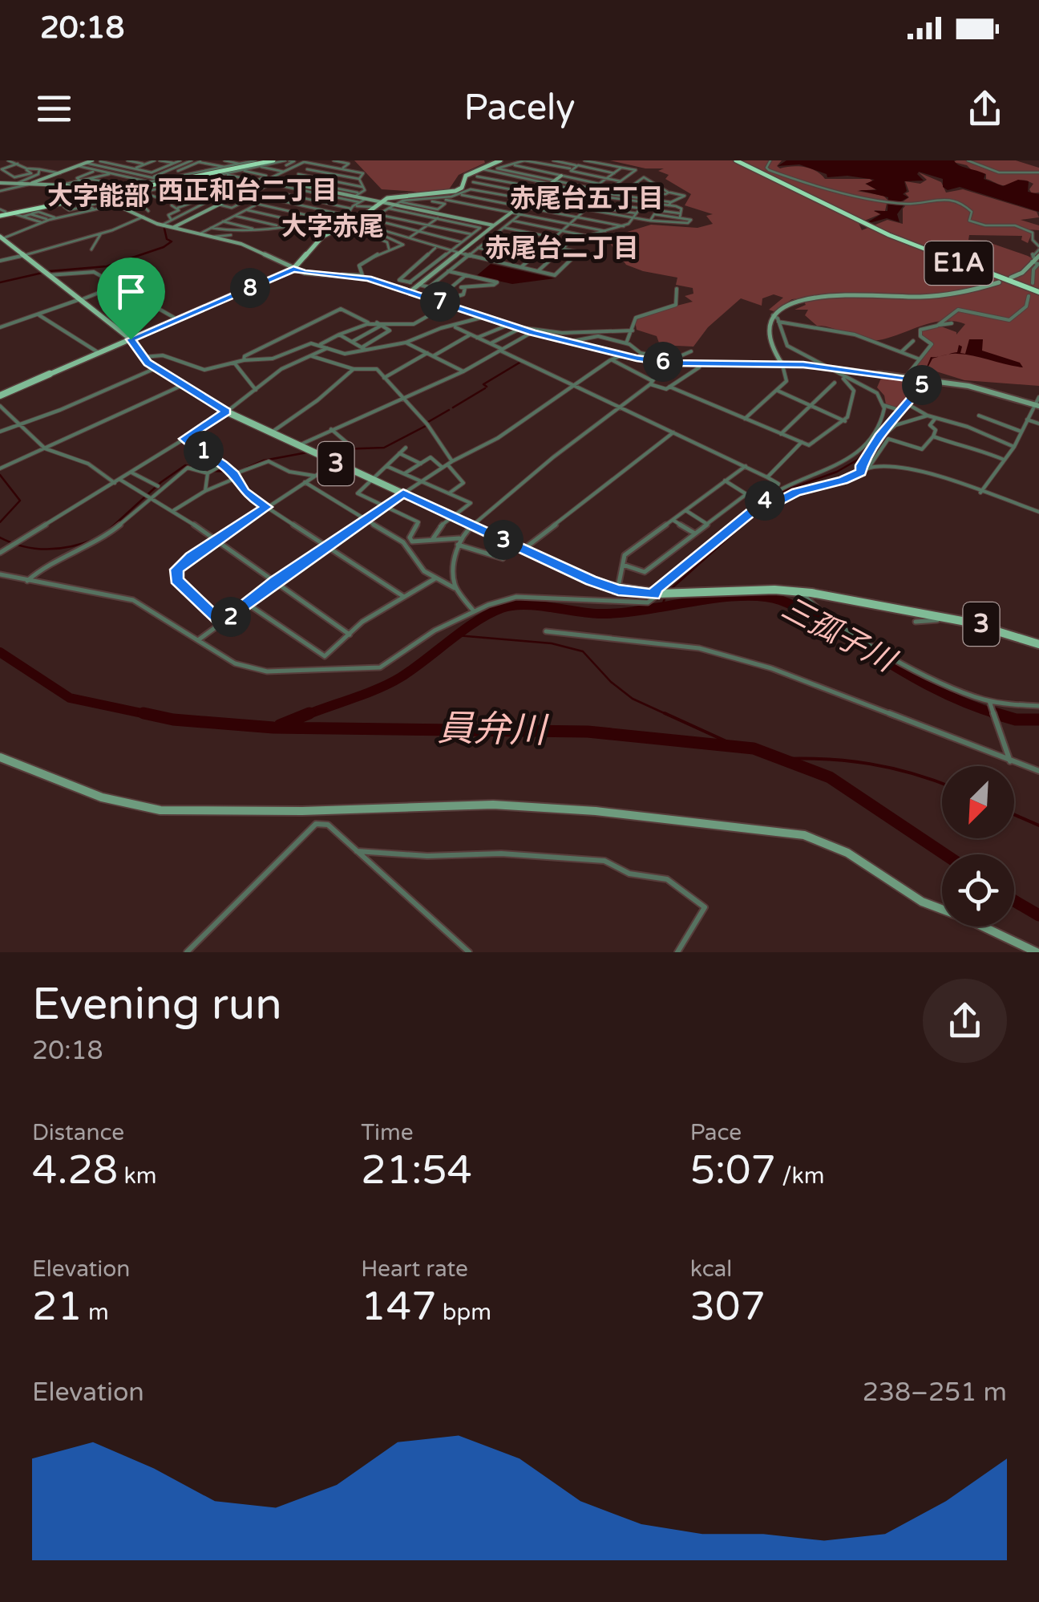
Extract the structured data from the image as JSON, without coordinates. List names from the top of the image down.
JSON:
{
  "streets": {
    "highway": ["E1A"],
    "main road": ["3"]
  },
  "districts": [
    "西正和台二丁目",
    "大字能部",
    "赤尾台五丁目",
    "大字赤尾",
    "赤尾台二丁目"
  ],
  "water": ["三孤子川", "員弁川"],
  "north": "bottom left",
  "page": {
    "status": "20:18",
    "header": "Pacely",
    "pins": [
      "8",
      "7",
      "6",
      "5",
      "1",
      "4",
      "3",
      "2"
    ],
    "heading": ["Evening run", "20:18"],
    "stats": [
      ["Distance", "4.28 km"],
      ["Time", "21:54"],
      ["Pace", "5:07 /km"],
      ["Elevation", "21 m"],
      ["Heart rate", "147 bpm"],
      ["kcal", "307"]
    ],
    "chart": ["Elevation", "238–251 m"]
  }
}
